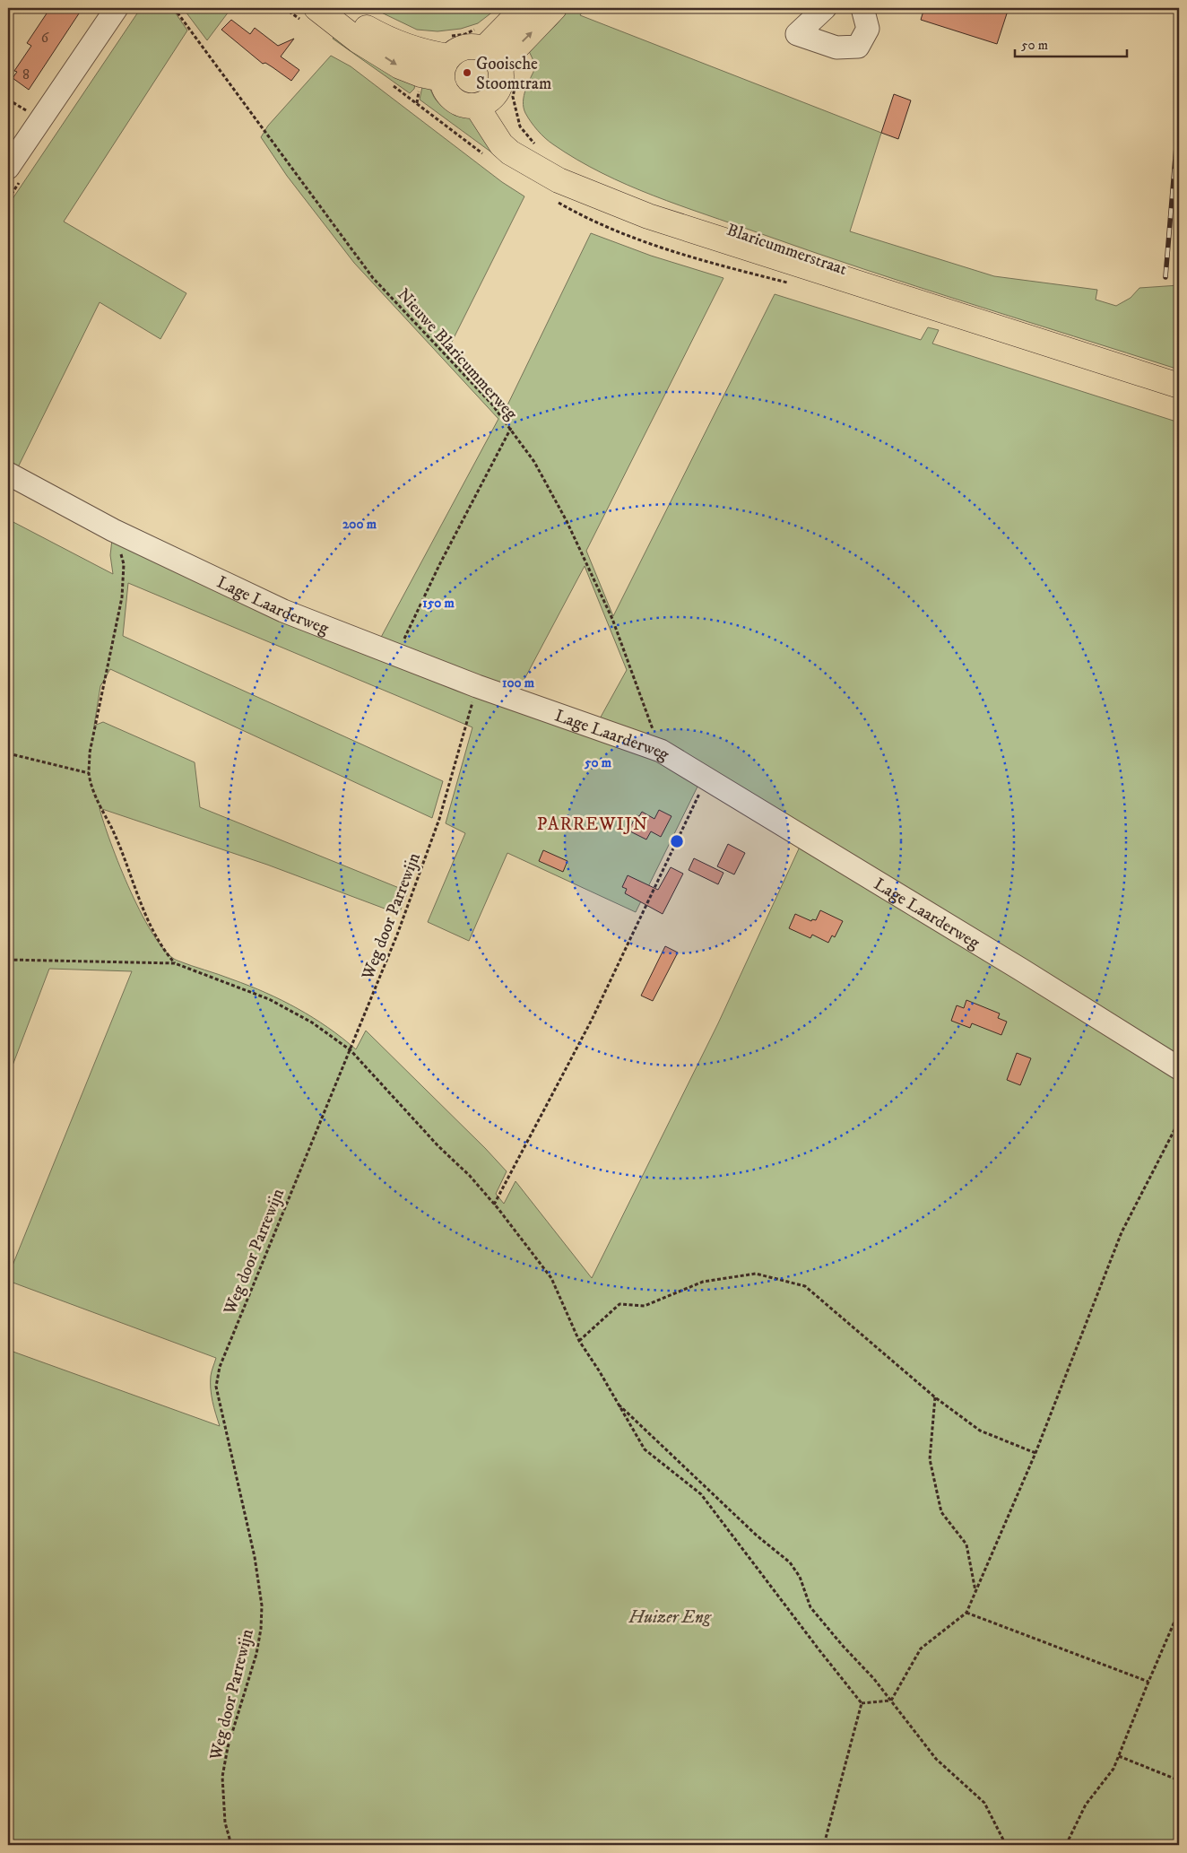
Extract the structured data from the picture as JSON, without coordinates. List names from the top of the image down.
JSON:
{
  "streets": {
    "main road": ["Blaricummerstraat"],
    "street": ["Lage Laarderweg"],
    "path": ["Nieuwe Blaricummerweg", "Weg door Parrewijn"]
  },
  "crossings": [
    ["Nieuwe Blaricummerweg", "Lage Laarderweg"],
    ["Lage Laarderweg", "Weg door Parrewijn"]
  ],
  "districts": ["PARREWIJN"],
  "parks": ["Huizer Eng"],
  "places": ["Gooische Stoomtram"],
  "house_numbers": ["6", "8"],
  "scale_bar": "50 m",
  "rings": [
    "200 m",
    "150 m",
    "100 m",
    "50 m"
  ]
}
